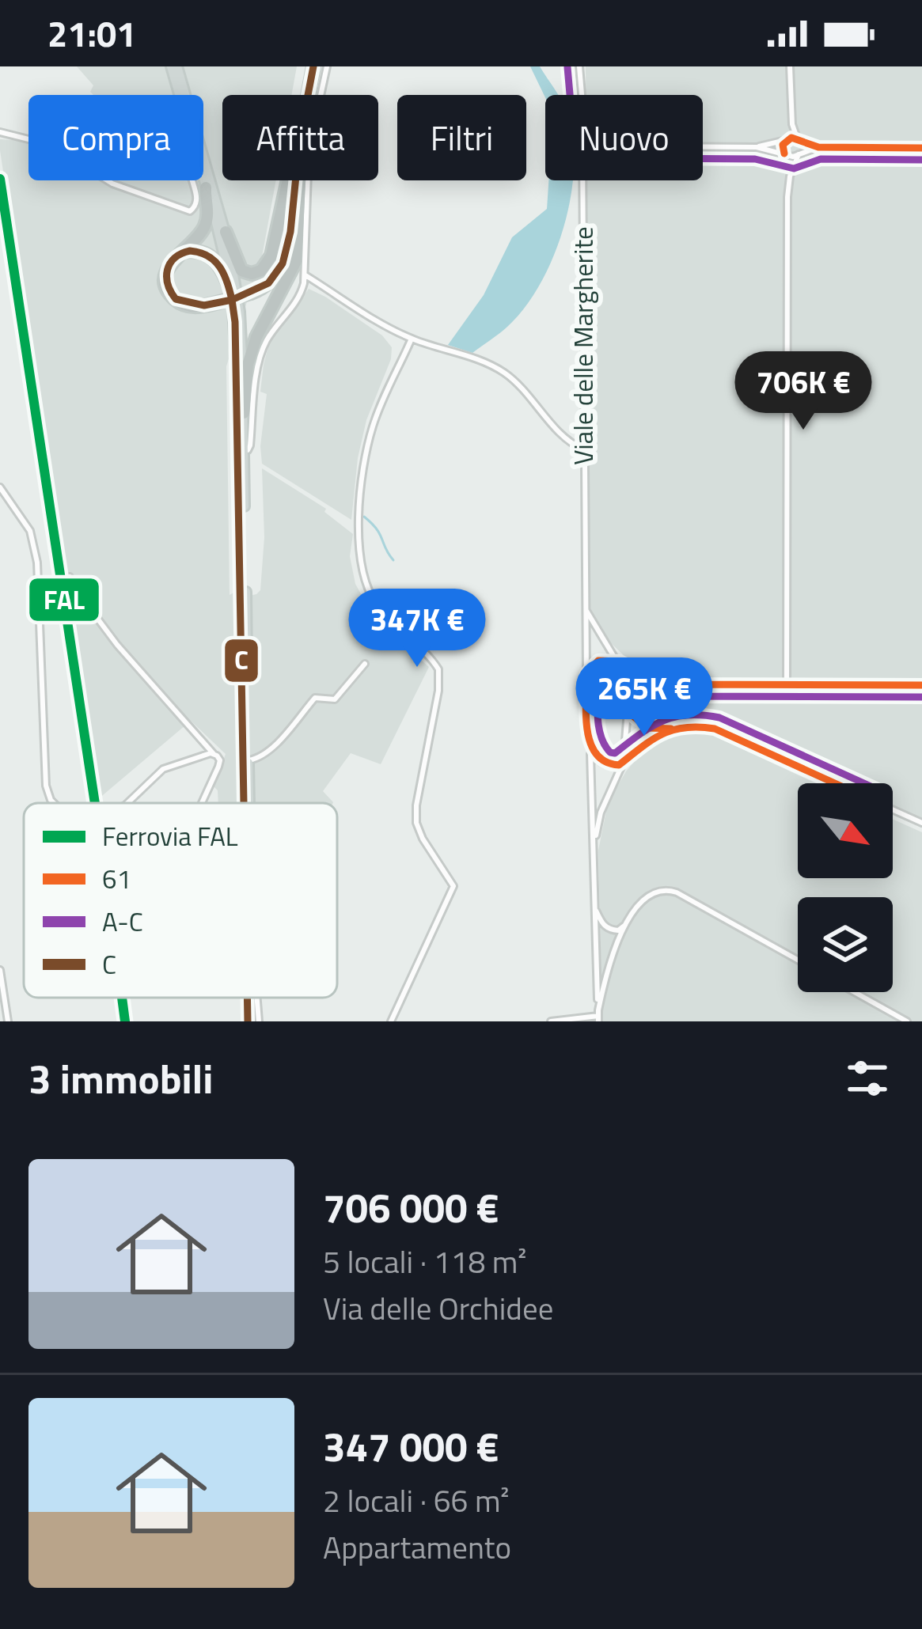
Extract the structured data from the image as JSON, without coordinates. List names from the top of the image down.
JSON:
{
  "streets": {
    "street": ["Viale delle Margherite"]
  },
  "lines": [
    "transit line C",
    "transit line A-C",
    "transit line 61",
    "rail line FAL"
  ],
  "legend": [
    "Ferrovia FAL",
    "61",
    "A-C",
    "C"
  ],
  "north": "bottom right",
  "page": {
    "status": "21:01",
    "chip": [
      "Compra",
      "Affitta",
      "Filtri",
      "Nuovo"
    ],
    "price": ["706K €", "347K €", "265K €"],
    "heading": "3 immobili",
    "list": [
      {
        "name": "706 000 €",
        "note": "5 locali · 118 m² · Via delle Orchidee"
      },
      {
        "name": "347 000 €",
        "note": "2 locali · 66 m² · Appartamento"
      }
    ]
  }
}
